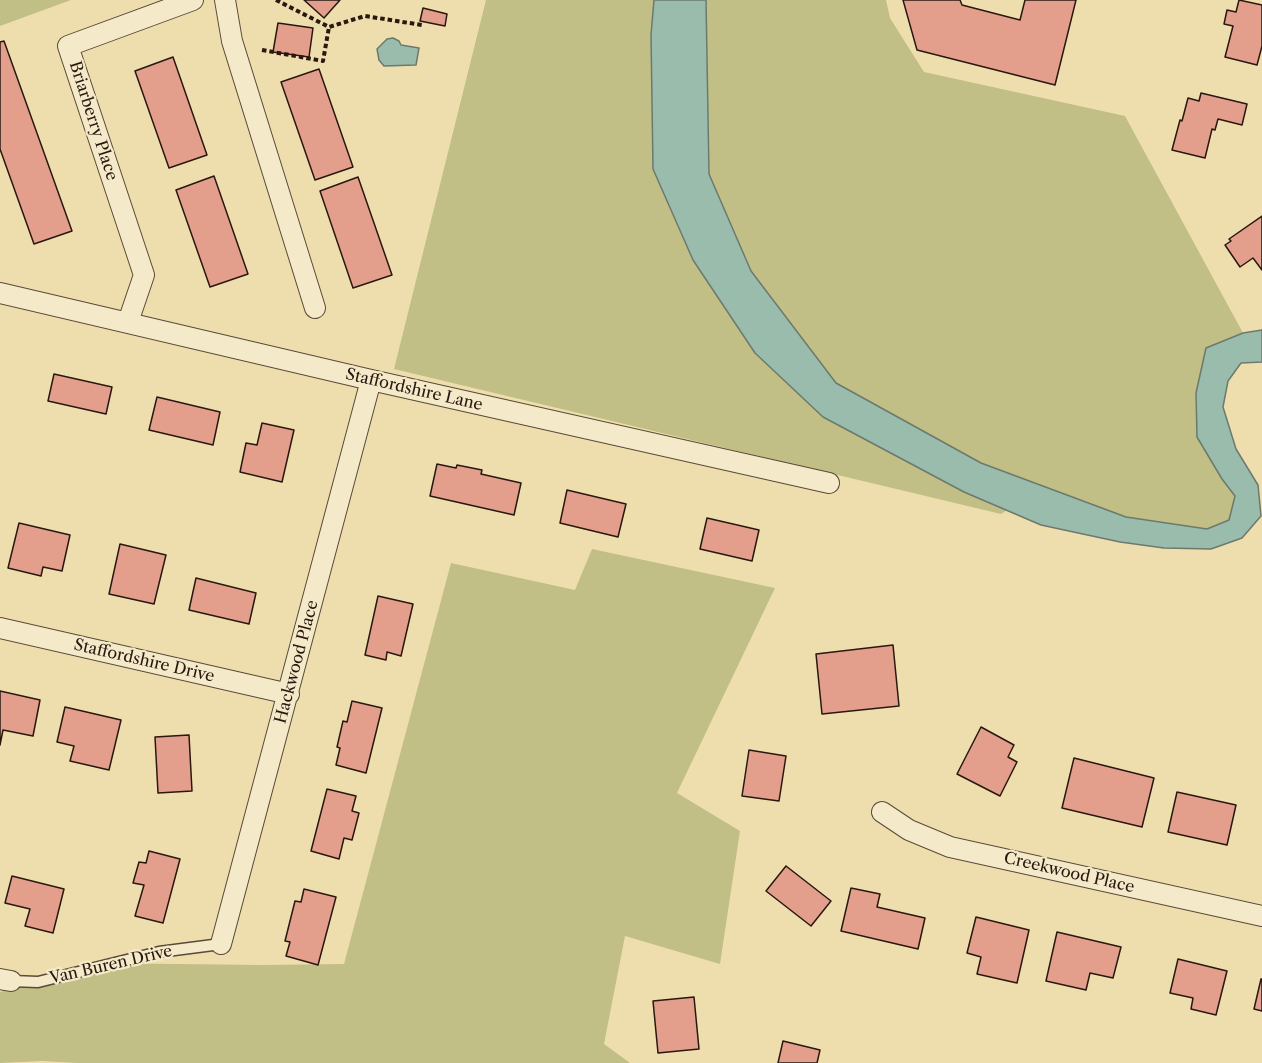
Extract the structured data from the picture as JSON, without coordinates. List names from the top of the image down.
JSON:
{
  "streets": {
    "street": [
      "Briarberry Place",
      "Staffordshire Lane",
      "Staffordshire Drive",
      "Hackwood Place",
      "Creekwood Place"
    ],
    "lane": ["Van Buren Drive"]
  },
  "crossings": [
    ["Briarberry Place", "Staffordshire Lane"],
    ["Staffordshire Lane", "Hackwood Place"],
    ["Staffordshire Drive", "Hackwood Place"],
    ["Hackwood Place", "Van Buren Drive"]
  ]
}
